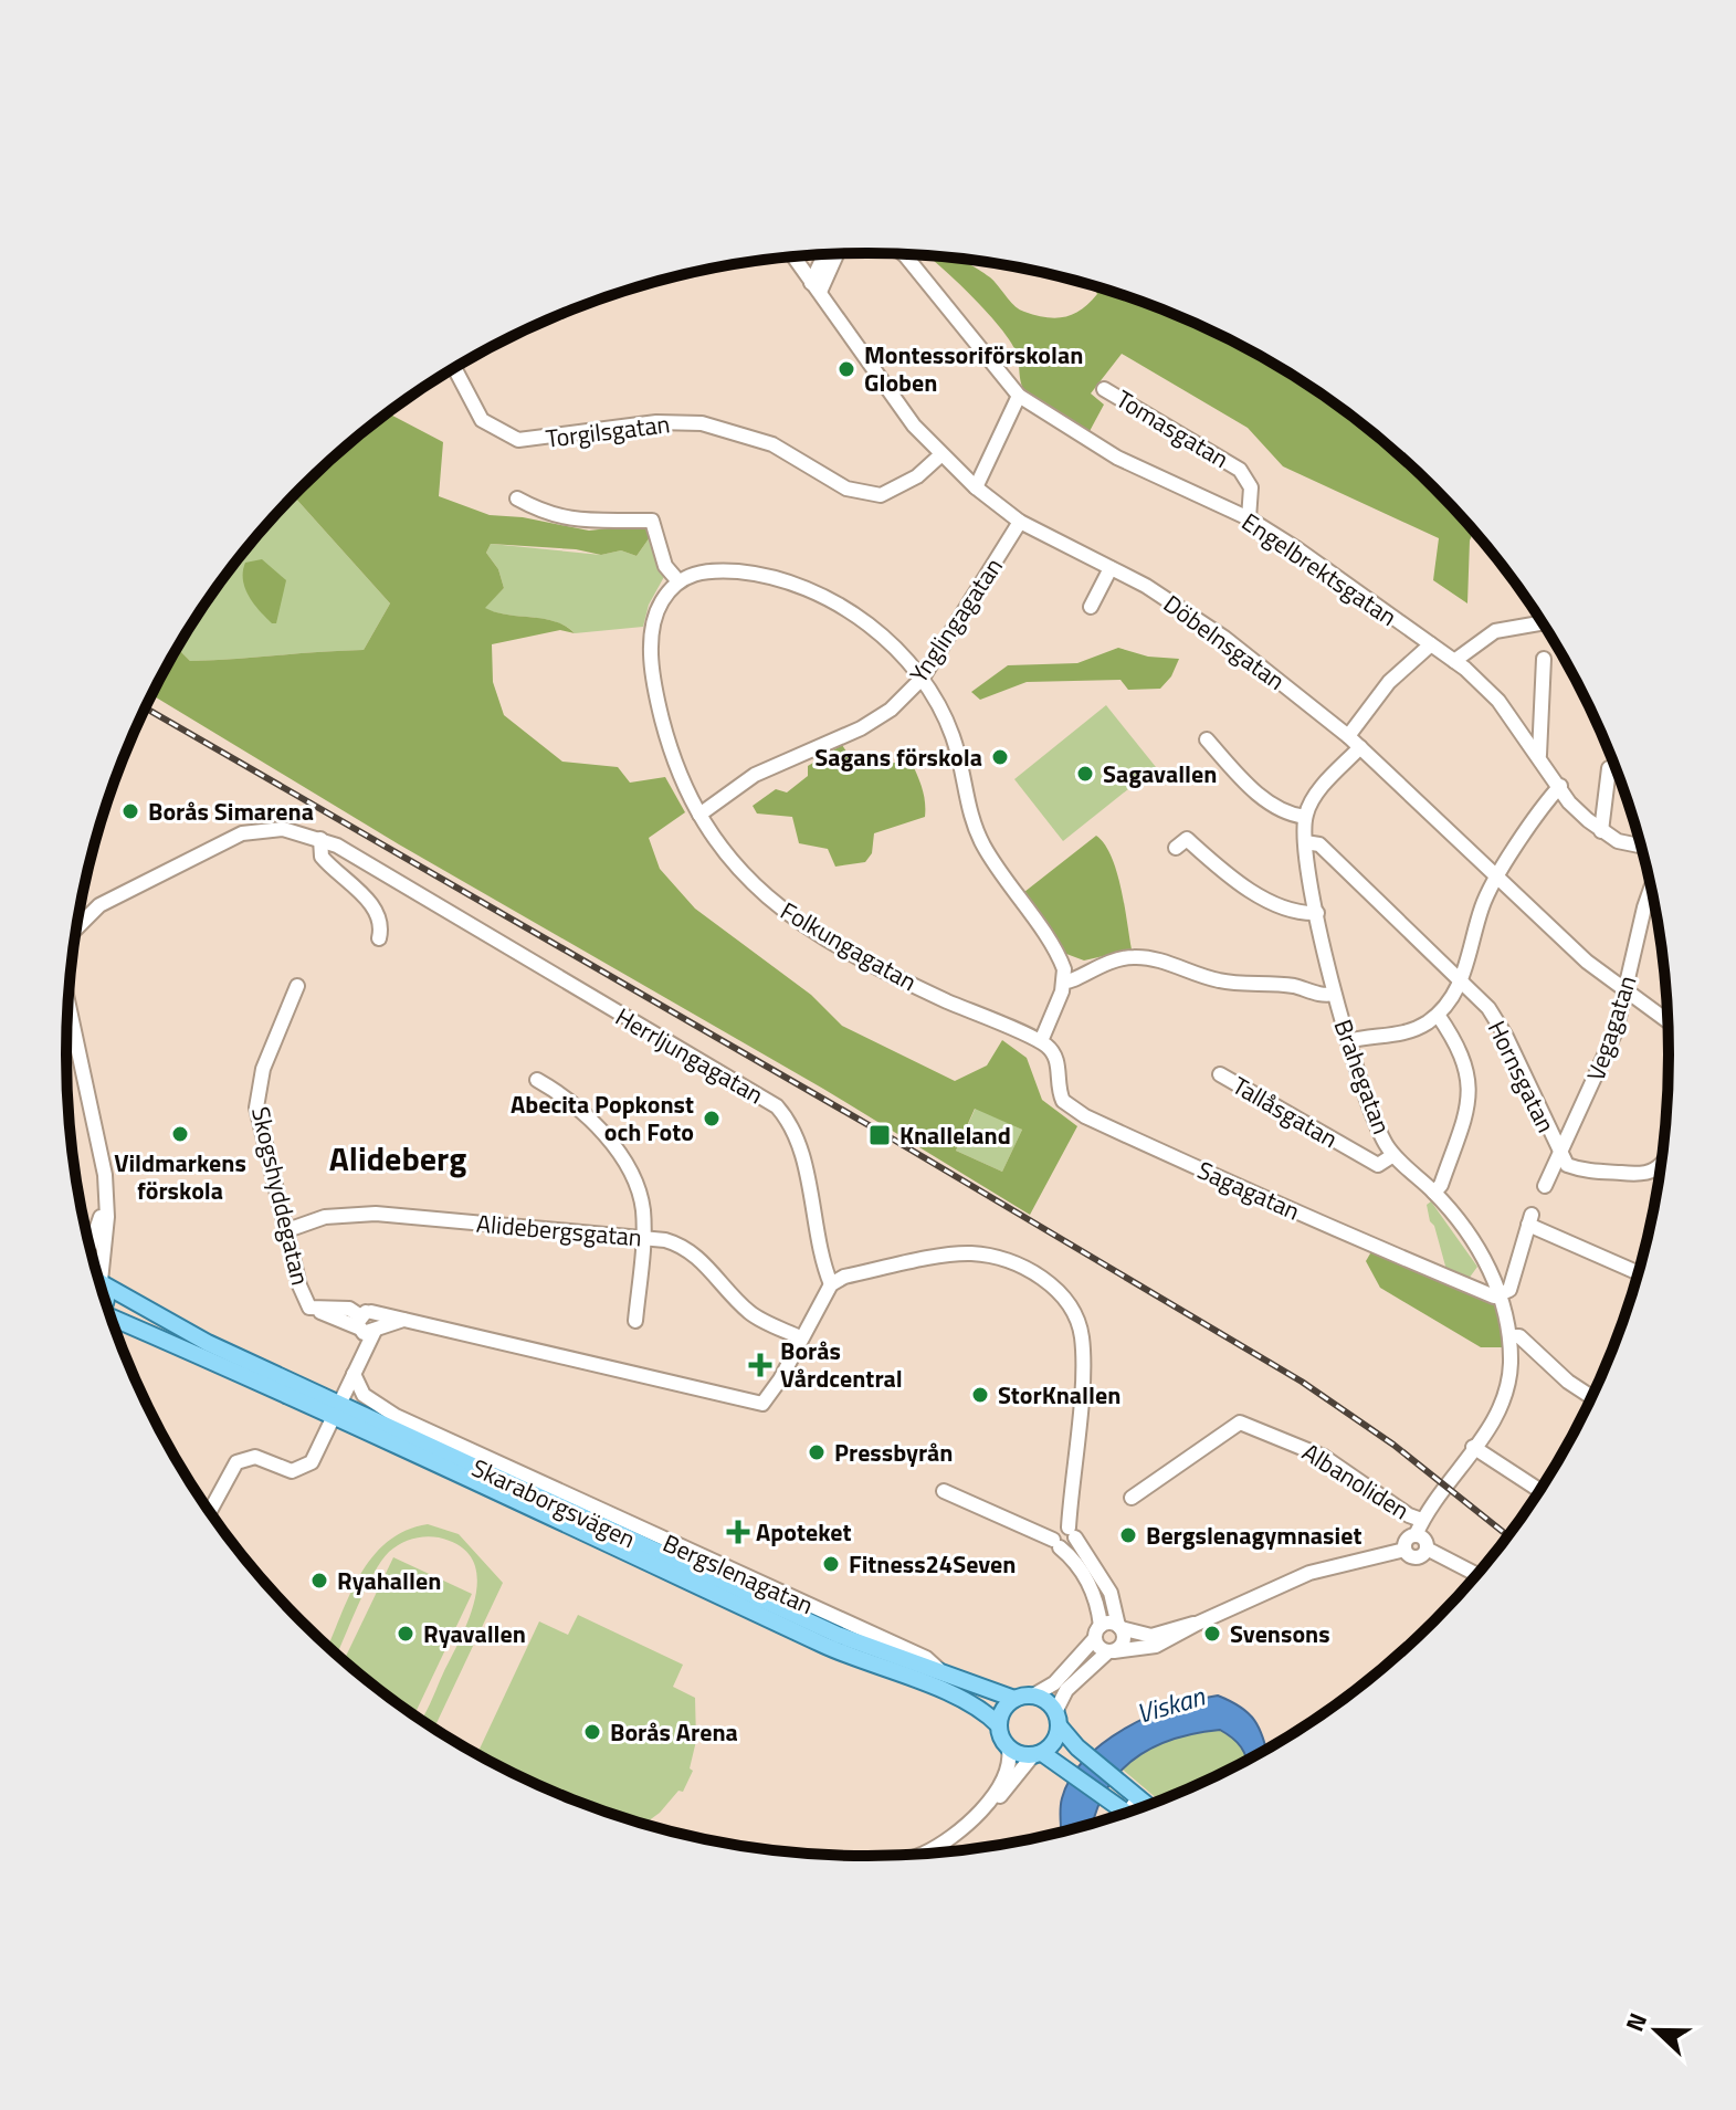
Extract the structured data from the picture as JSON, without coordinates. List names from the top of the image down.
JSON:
{
  "streets": {
    "main road": ["Skaraborgsvägen"],
    "street": [
      "Tomasgatan",
      "Torgilsgatan",
      "Engelbrektsgatan",
      "Ynglingagatan",
      "Döbelnsgatan",
      "Folkungagatan",
      "Vegagatan",
      "Herrljungagatan",
      "Brahegatan",
      "Hornsgatan",
      "Tallåsgatan",
      "Sagagatan",
      "Skogshyddegatan",
      "Alidebergsgatan",
      "Albanoliden",
      "Bergslenagatan"
    ]
  },
  "crossings": [
    ["Tomasgatan", "Engelbrektsgatan"],
    ["Torgilsgatan", "Döbelnsgatan"],
    ["Ynglingagatan", "Döbelnsgatan"],
    ["Ynglingagatan", "Folkungagatan"],
    ["Döbelnsgatan", "Vegagatan"],
    ["Folkungagatan", "Sagagatan"],
    ["Vegagatan", "Hornsgatan"],
    ["Brahegatan", "Hornsgatan"],
    ["Brahegatan", "Tallåsgatan"],
    ["Brahegatan", "Sagagatan"],
    ["Skogshyddegatan", "Alidebergsgatan"],
    ["Skaraborgsvägen", "Bergslenagatan"]
  ],
  "districts": ["Alideberg"],
  "water": ["Viskan"],
  "places": {
    "other": [
      "Montessoriförskolan Globen",
      "Sagans förskola",
      "Sagavallen",
      "Borås Simarena",
      "Abecita Popkonst och Foto",
      "Vildmarkens förskola",
      "StorKnallen",
      "Pressbyrån",
      "Bergslenagymnasiet",
      "Fitness24Seven",
      "Ryahallen",
      "Ryavallen",
      "Svensons",
      "Borås Arena"
    ],
    "transit": ["Knalleland"],
    "health": ["Borås Vårdcentral", "Apoteket"]
  },
  "north": "left"
}
